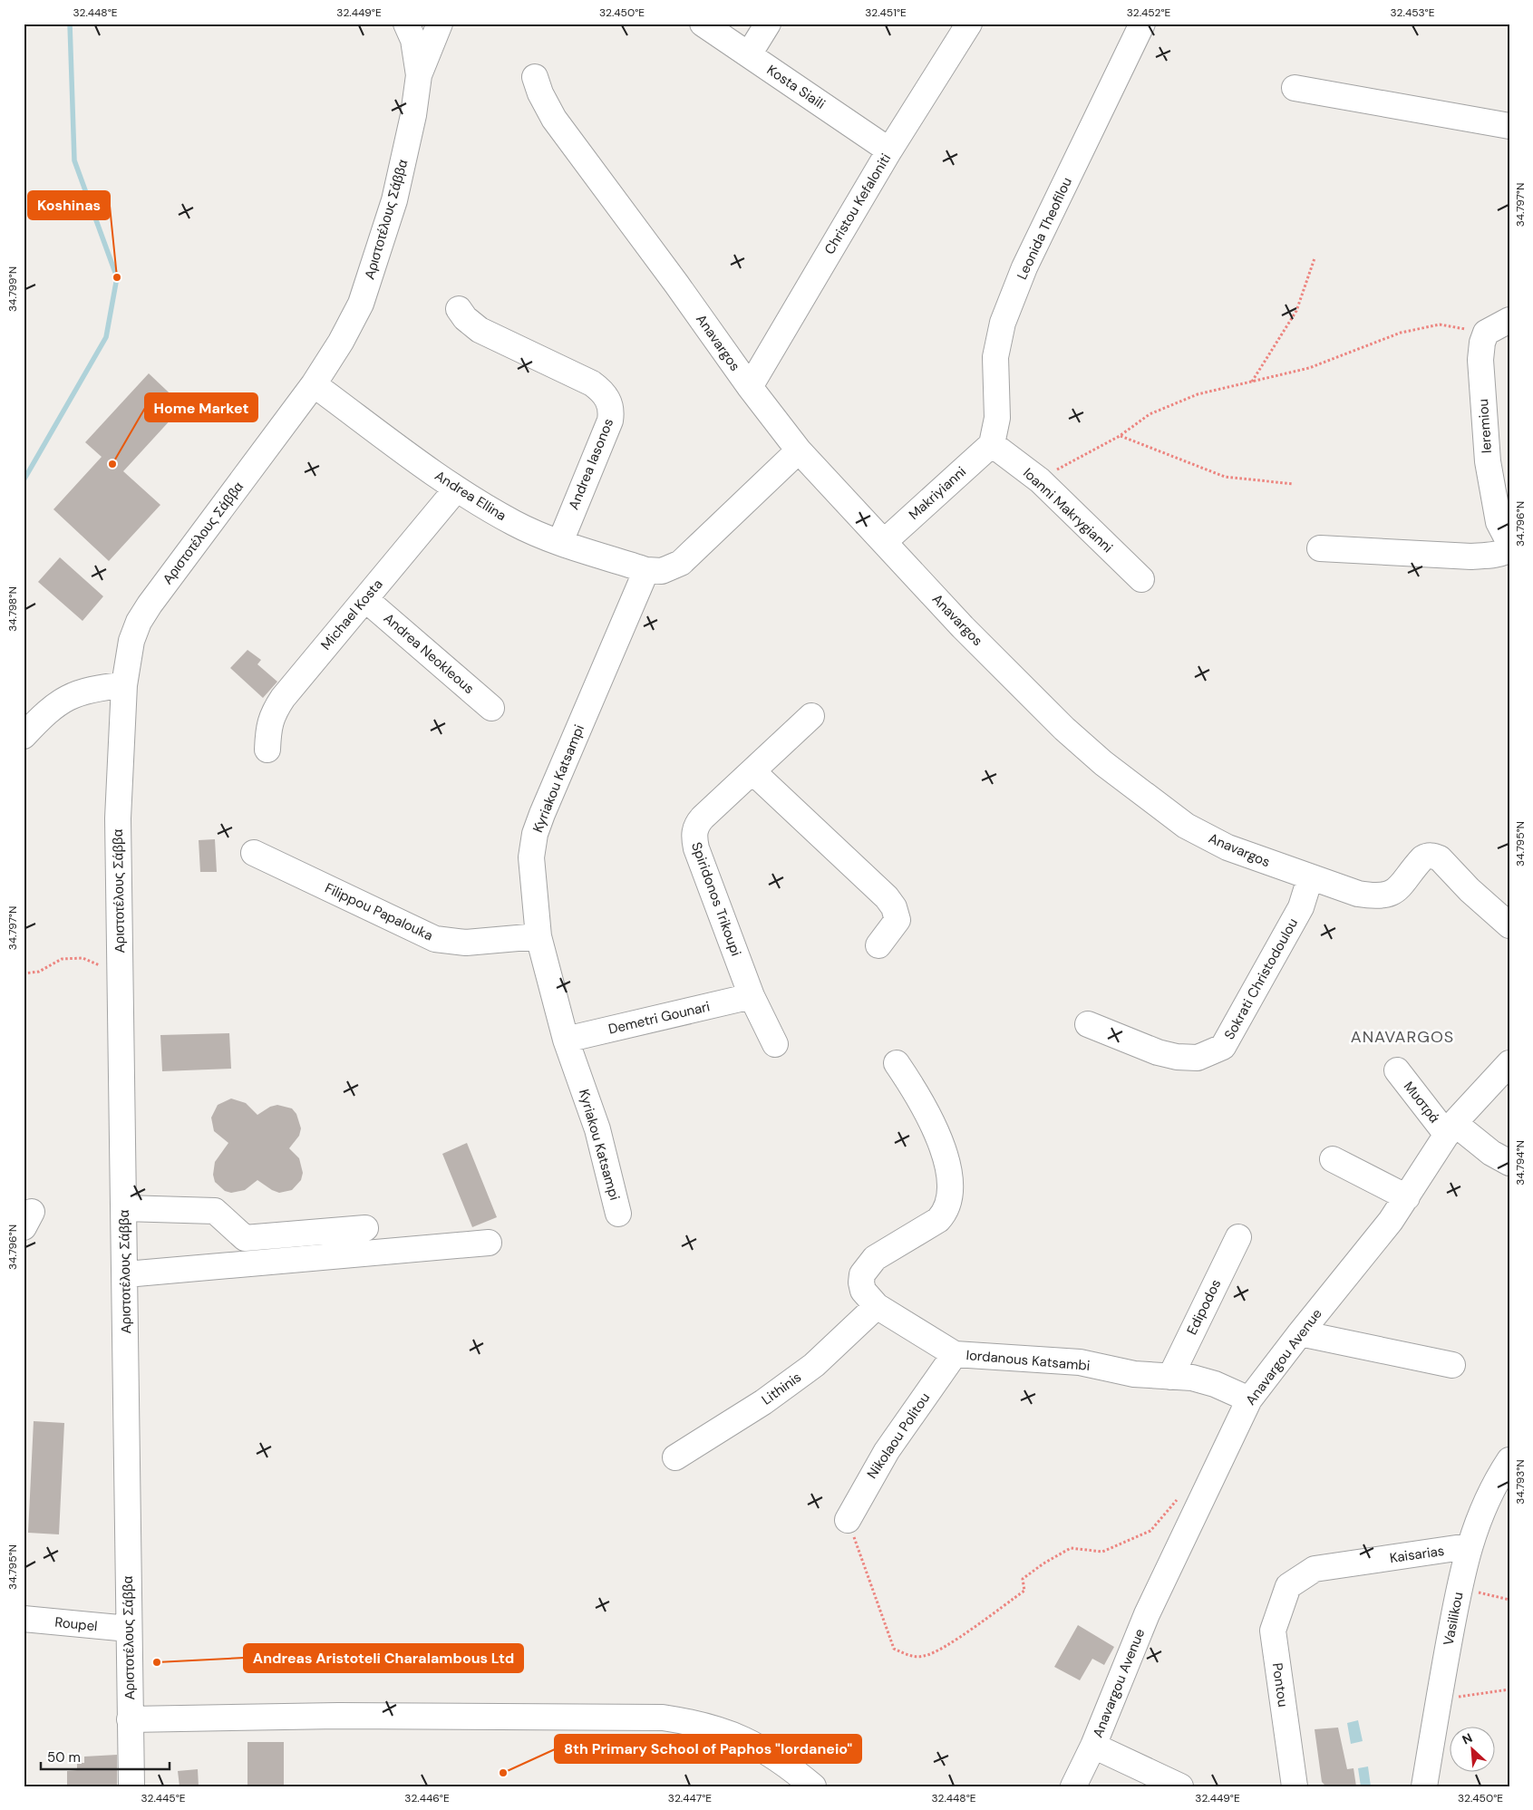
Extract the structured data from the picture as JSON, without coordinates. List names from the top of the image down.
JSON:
{
  "streets": {
    "street": [
      "Kosta Siaili",
      "Christou Kefaloniti",
      "Αριστοτέλους Σάββα",
      "Leonida Theofilou",
      "Anavargos",
      "Ieremiou",
      "Andrea Iasonos",
      "Makriyianni",
      "Andrea Ellina",
      "Ioanni Makrygianni",
      "Michael Kosta",
      "Andrea Neokleous",
      "Kyriakou Katsampi",
      "Spiridonos Trikoupi",
      "Filippou Papalouka",
      "Sokrati Christodoulou",
      "Demetri Gounari",
      "Μυστρά",
      "Edipodos",
      "Anavargou Avenue",
      "Iordanous Katsambi",
      "Lithinis",
      "Nikolaou Politou",
      "Kaisarias",
      "Vasilikou",
      "Roupel",
      "Pontou"
    ]
  },
  "crossings": [
    ["Kosta Siaili", "Christou Kefaloniti"],
    ["Christou Kefaloniti", "Anavargos"],
    ["Αριστοτέλους Σάββα", "Andrea Ellina"],
    ["Αριστοτέλους Σάββα", "Roupel"],
    ["Leonida Theofilou", "Makriyianni"],
    ["Leonida Theofilou", "Ioanni Makrygianni"],
    ["Anavargos", "Makriyianni"],
    ["Anavargos", "Sokrati Christodoulou"],
    ["Andrea Iasonos", "Andrea Ellina"],
    ["Makriyianni", "Ioanni Makrygianni"],
    ["Andrea Ellina", "Michael Kosta"],
    ["Andrea Ellina", "Kyriakou Katsampi"],
    ["Michael Kosta", "Andrea Neokleous"],
    ["Kyriakou Katsampi", "Filippou Papalouka"],
    ["Kyriakou Katsampi", "Demetri Gounari"],
    ["Spiridonos Trikoupi", "Demetri Gounari"],
    ["Μυστρά", "Anavargou Avenue"],
    ["Edipodos", "Iordanous Katsambi"],
    ["Anavargou Avenue", "Iordanous Katsambi"],
    ["Iordanous Katsambi", "Lithinis"],
    ["Iordanous Katsambi", "Nikolaou Politou"],
    ["Kaisarias", "Vasilikou"],
    ["Kaisarias", "Pontou"]
  ],
  "districts": ["ANAVARGOS"],
  "places": [
    "Koshinas",
    "Home Market",
    "Andreas Aristoteli Charalambous Ltd",
    "8th Primary School of Paphos \"Iordaneio\""
  ],
  "scale_bar": "50 m",
  "north": "top left",
  "coordinates": [
    "32.448°E",
    "32.449°E",
    "32.450°E",
    "32.451°E",
    "32.452°E",
    "32.453°E",
    "34.797°N",
    "34.799°N",
    "34.796°N",
    "34.798°N",
    "34.795°N",
    "34.794°N",
    "34.793°N",
    "32.445°E",
    "32.446°E",
    "32.447°E"
  ]
}
